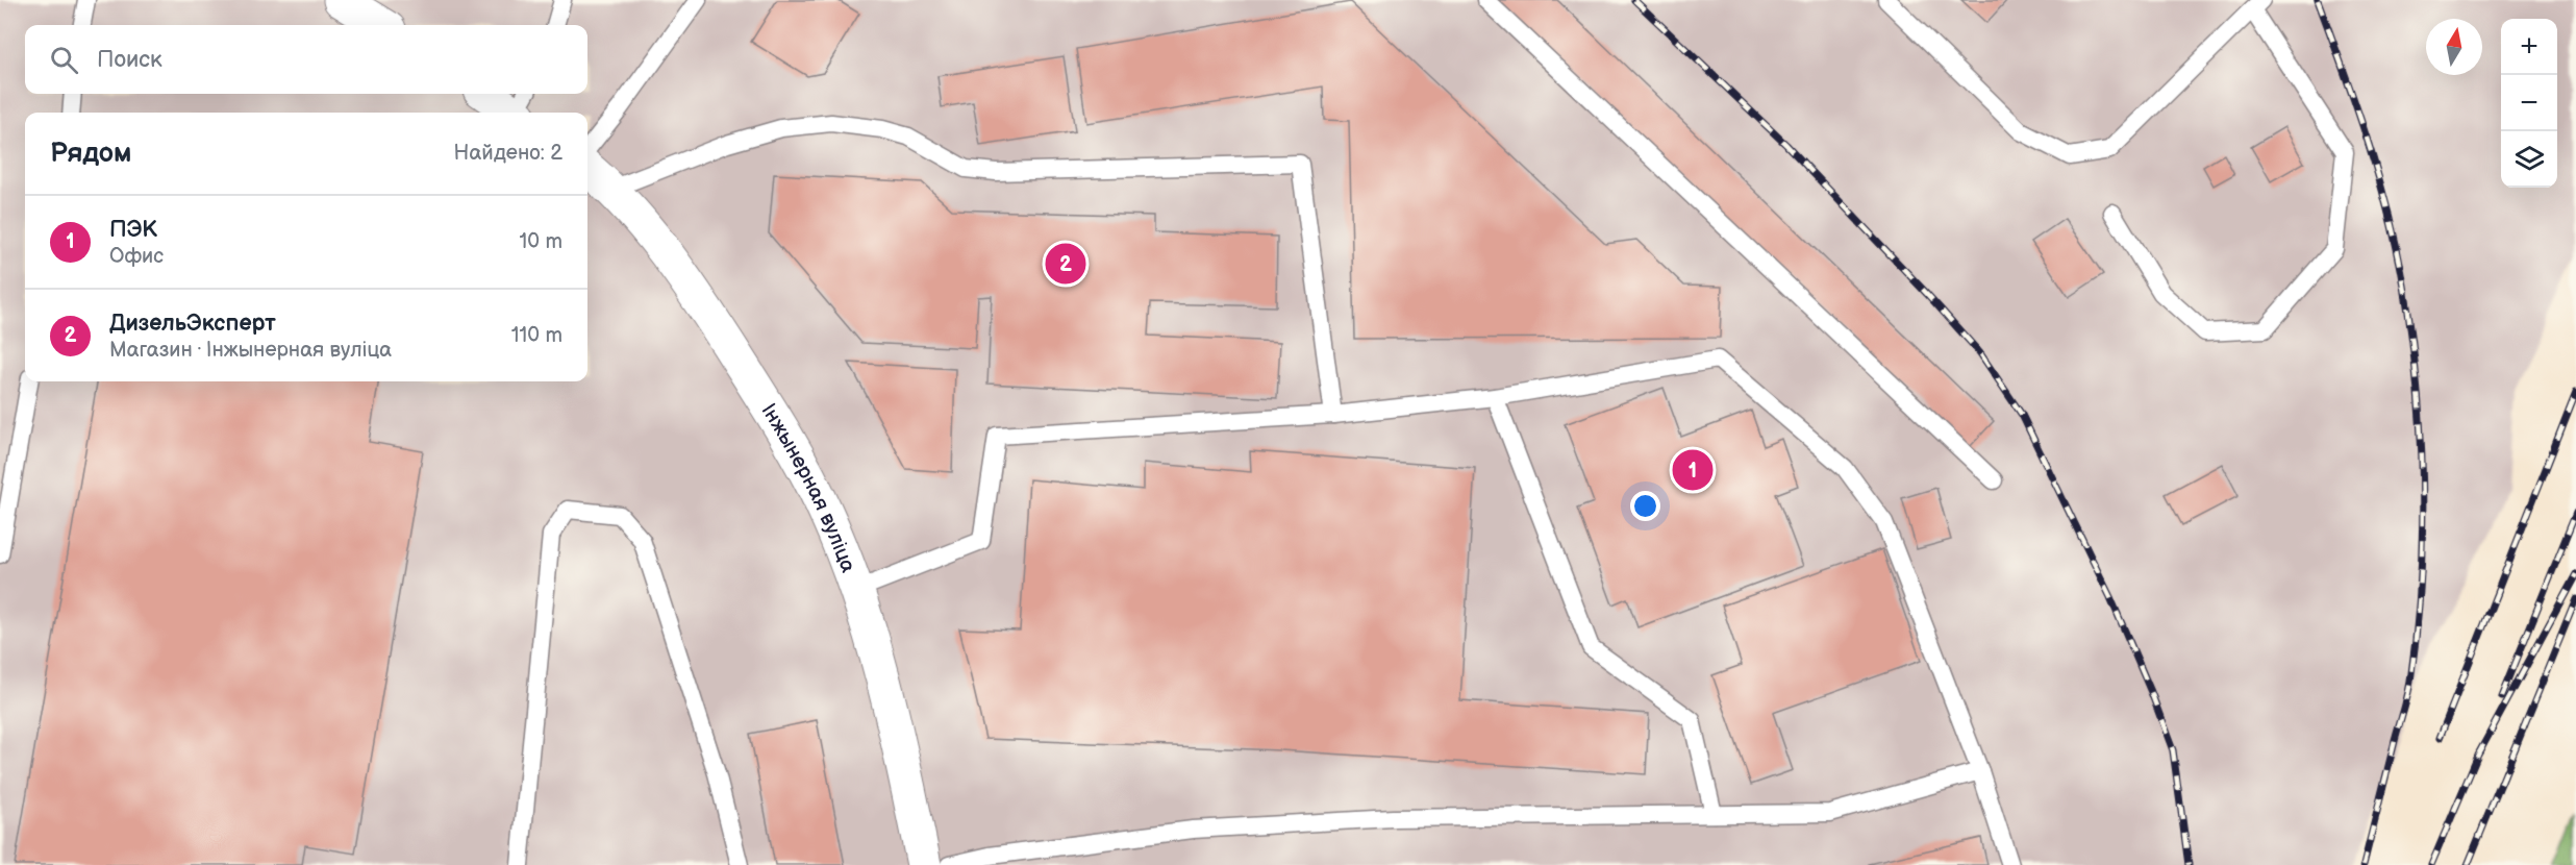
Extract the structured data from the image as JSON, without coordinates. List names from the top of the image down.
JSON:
{
  "streets": {
    "street": ["Інжынерная вуліца"]
  },
  "north": "top",
  "page": {
    "map_buttons": ["+", "−"],
    "search": "Поиск",
    "heading": ["Рядом", "Найдено: 2"],
    "list": [
      {
        "mark": "1",
        "name": "ПЭК",
        "note": "Офис",
        "value": "10 m"
      },
      {
        "mark": "2",
        "name": "ДизельЭксперт",
        "note": "Магазин · Інжынерная вуліца",
        "value": "110 m"
      }
    ],
    "pins": ["2", "1"]
  }
}
